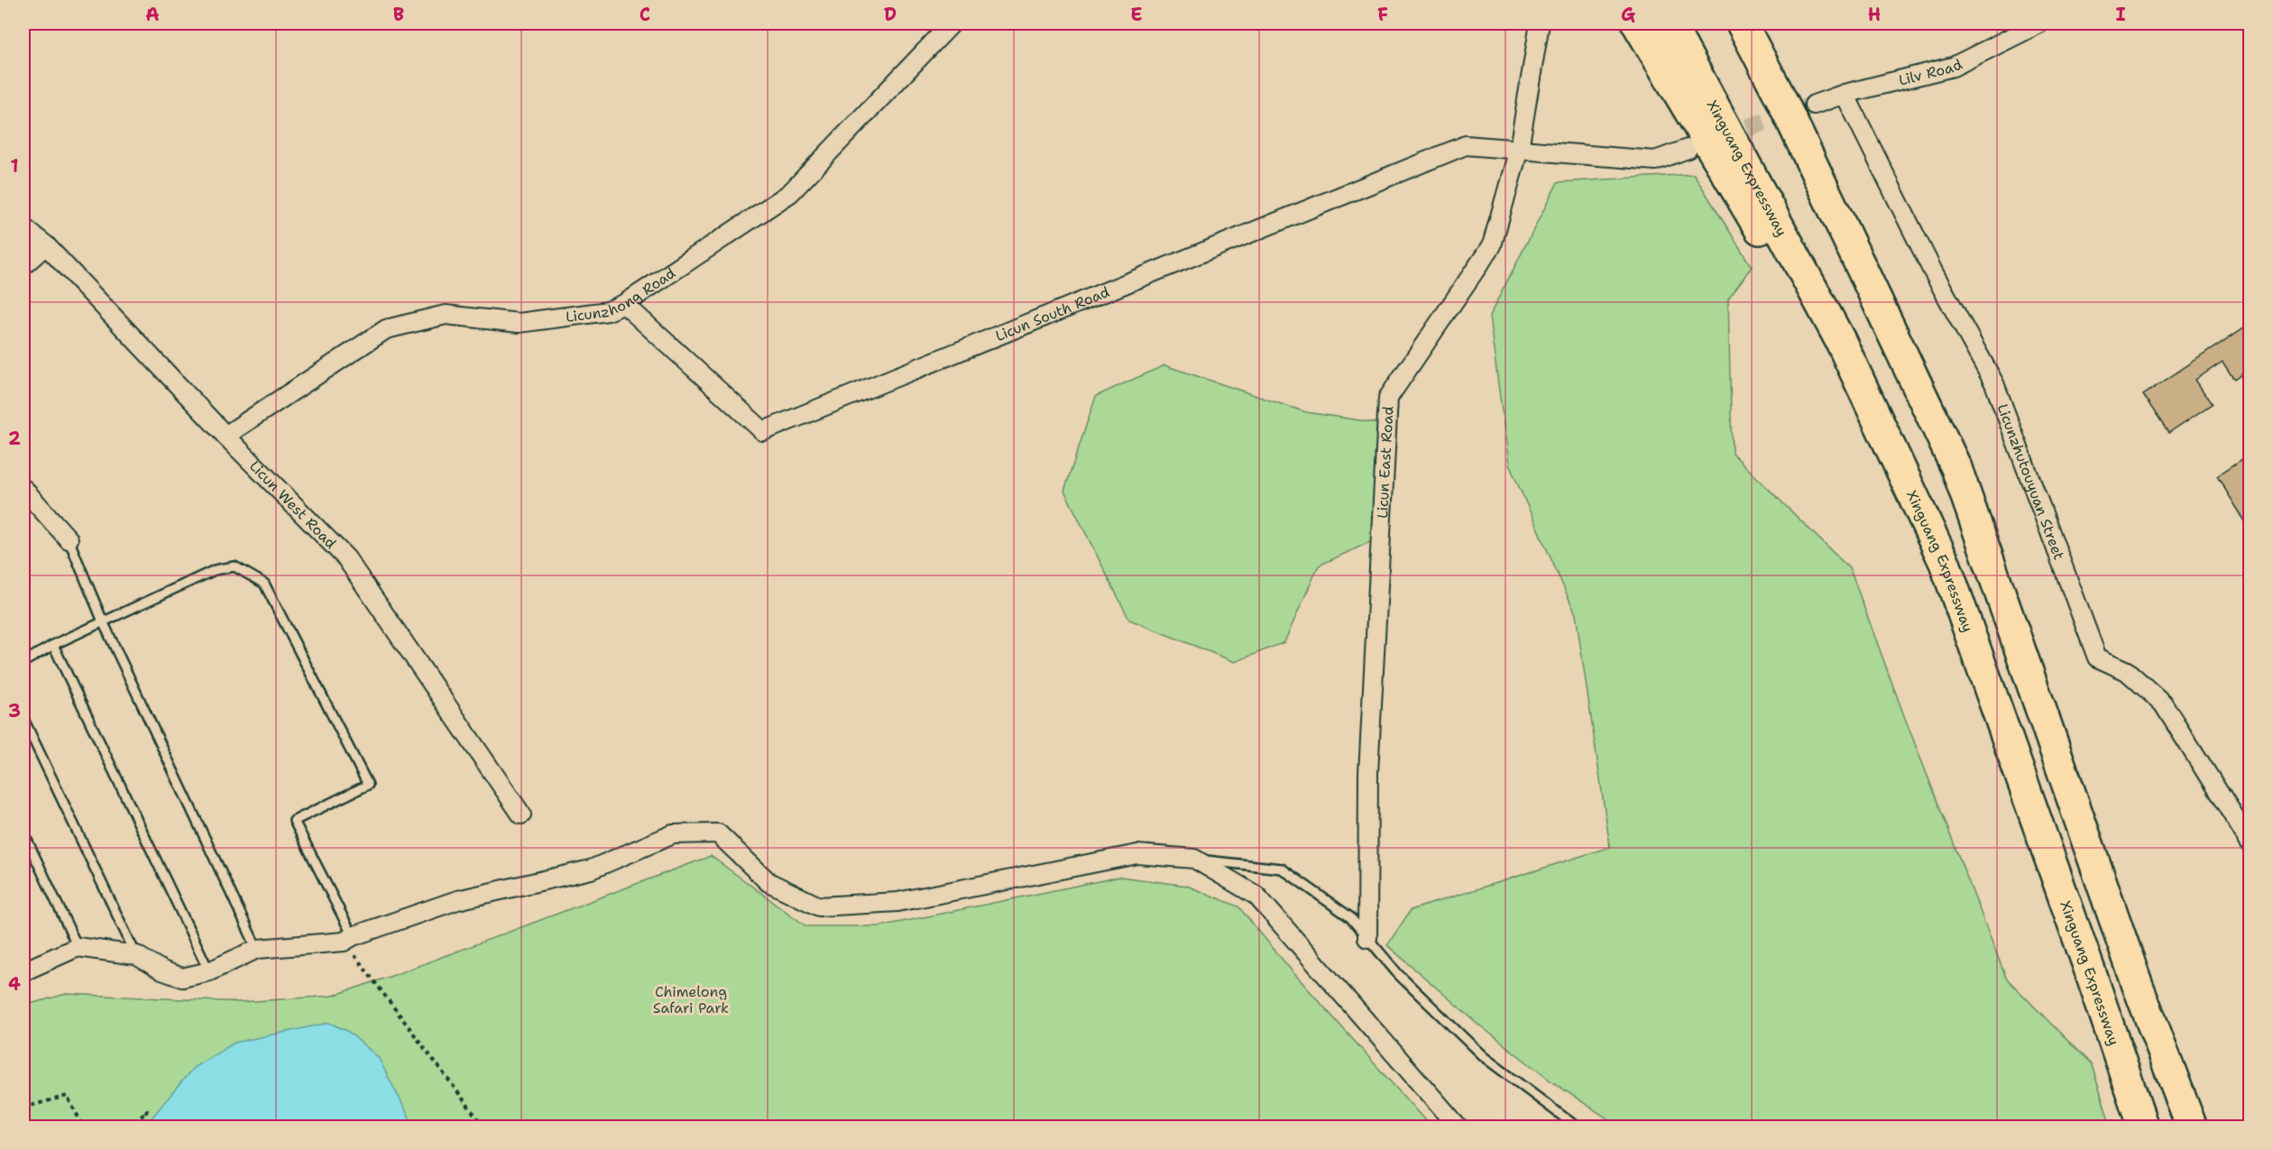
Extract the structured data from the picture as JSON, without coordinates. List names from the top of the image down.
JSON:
{
  "streets": {
    "highway": ["Xinguang Expressway"],
    "street": [
      "Lilv Road",
      "Licunzhong Road",
      "Licun South Road",
      "Licun East Road",
      "Licunzhutouyuan Street",
      "Licun West Road"
    ]
  },
  "crossings": [
    ["Lilv Road", "Licunzhutouyuan Street"],
    ["Licunzhong Road", "Licun South Road"],
    ["Licunzhong Road", "Licun West Road"],
    ["Licun South Road", "Licun East Road"]
  ],
  "parks": ["Chimelong Safari Park"],
  "grid": {
    "columns": [
      "A",
      "B",
      "C",
      "D",
      "E",
      "F",
      "G",
      "H",
      "I"
    ],
    "rows": [
      "1",
      "2",
      "3",
      "4"
    ]
  }
}
